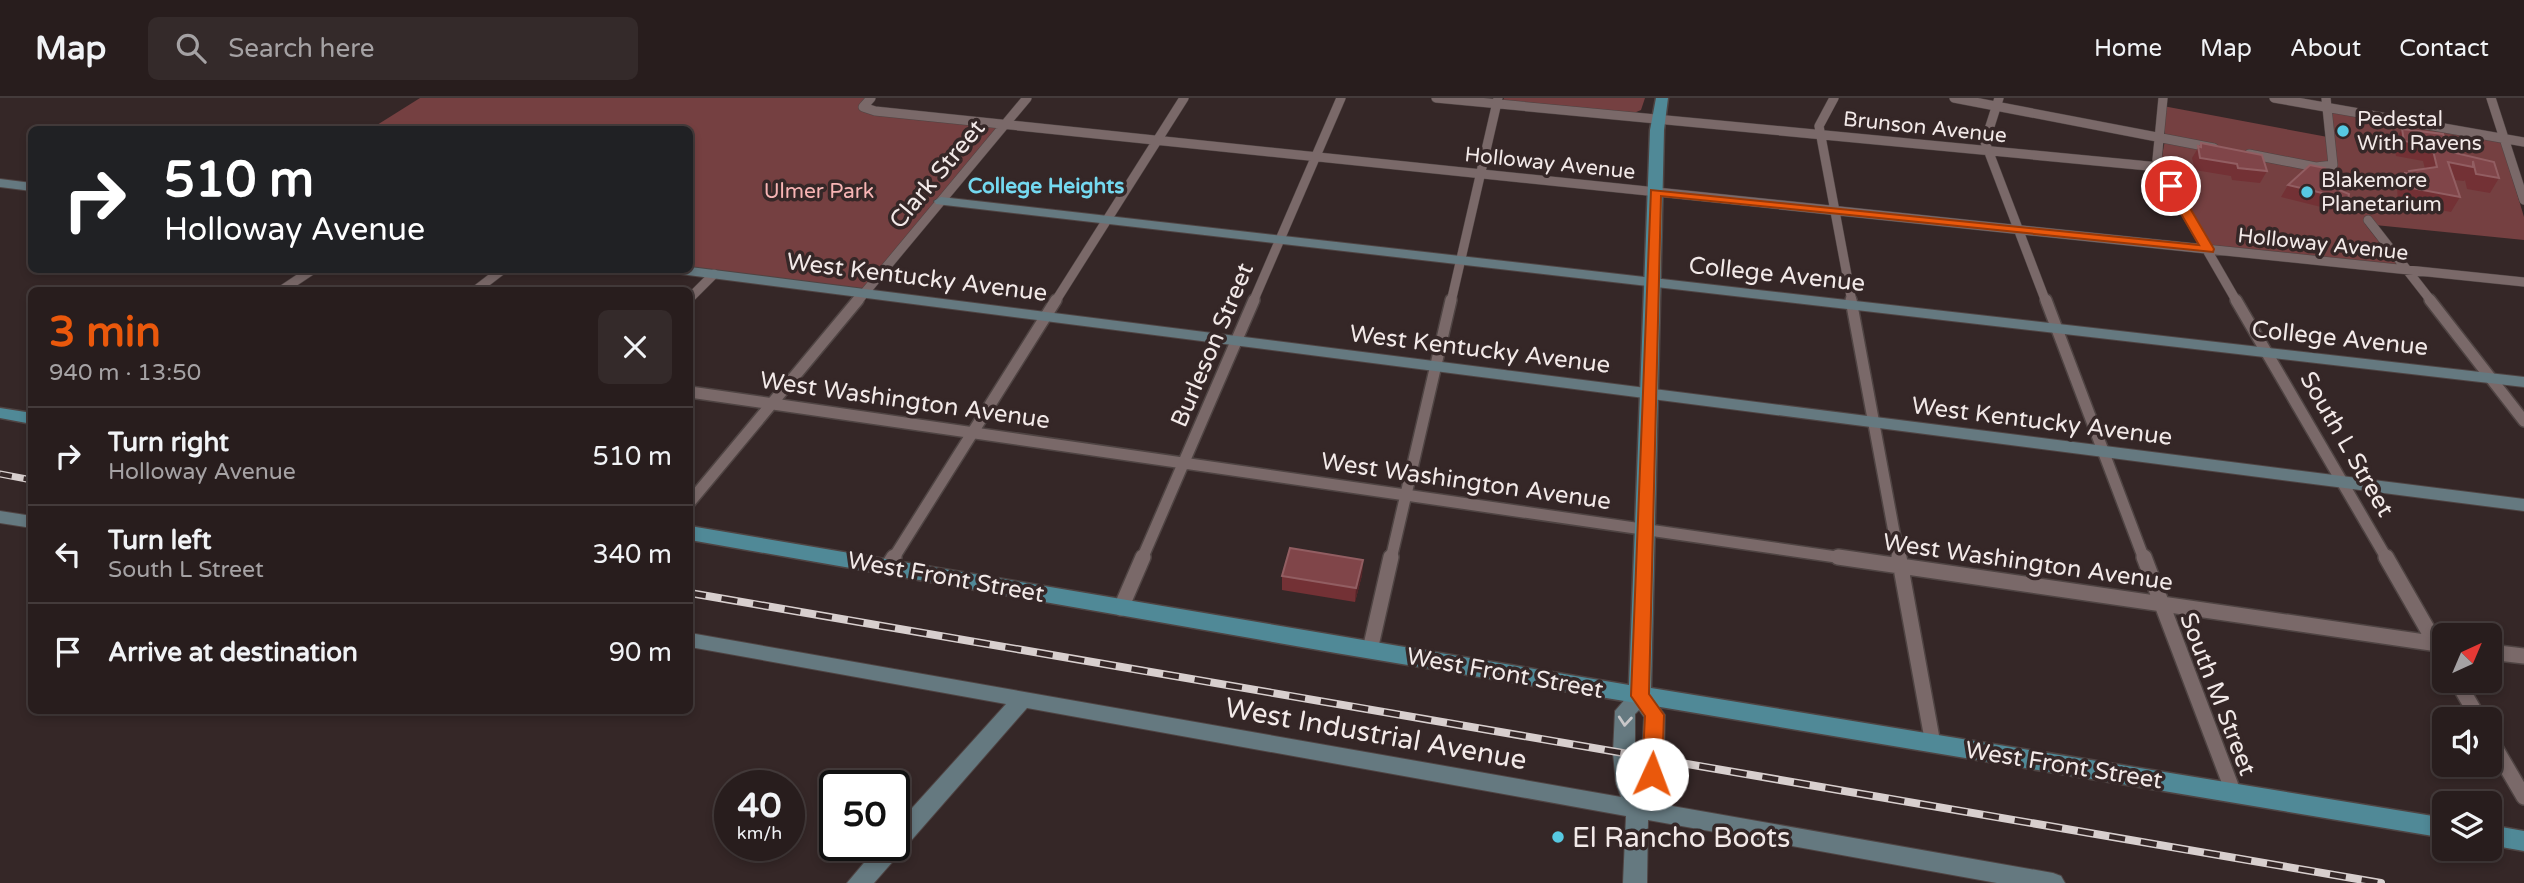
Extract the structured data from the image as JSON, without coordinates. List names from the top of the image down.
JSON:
{
  "streets": {
    "main road": ["West Front Street"],
    "street": [
      "Brunson Avenue",
      "Holloway Avenue",
      "Clark Street",
      "College Avenue",
      "West Kentucky Avenue",
      "Burleson Street",
      "West Washington Avenue",
      "South L Street",
      "South M Street",
      "West Industrial Avenue"
    ]
  },
  "crossings": [
    ["Brunson Avenue", "South L Street"],
    ["Brunson Avenue", "South M Street"],
    ["Holloway Avenue", "Clark Street"],
    ["Holloway Avenue", "Burleson Street"],
    ["Holloway Avenue", "South L Street"],
    ["Holloway Avenue", "South M Street"],
    ["Clark Street", "College Avenue"],
    ["Clark Street", "West Kentucky Avenue"],
    ["Clark Street", "West Washington Avenue"],
    ["College Avenue", "Burleson Street"],
    ["College Avenue", "South L Street"],
    ["College Avenue", "South M Street"],
    ["West Kentucky Avenue", "Burleson Street"],
    ["West Kentucky Avenue", "South L Street"],
    ["West Kentucky Avenue", "South M Street"],
    ["Burleson Street", "West Washington Avenue"],
    ["Burleson Street", "West Front Street"],
    ["West Washington Avenue", "South M Street"],
    ["West Front Street", "South M Street"]
  ],
  "districts": ["College Heights"],
  "parks": ["Ulmer Park"],
  "places": ["Pedestal With Ravens", "Blakemore Planetarium", "El Rancho Boots"],
  "north": "top right",
  "page": {
    "header": "Map",
    "search": "Search here",
    "nav": [
      "Home",
      "Map",
      "About",
      "Contact"
    ],
    "turn": ["510 m", "Holloway Avenue"],
    "heading": ["3 min", "940 m · 13:50"],
    "list": [
      {
        "name": "Turn right",
        "note": "Holloway Avenue",
        "value": "510 m"
      },
      {
        "name": "Turn left",
        "note": "South L Street",
        "value": "340 m"
      },
      {
        "name": "Arrive at destination",
        "value": "90 m"
      }
    ],
    "speed": "40 km/h",
    "limit": "50"
  }
}
